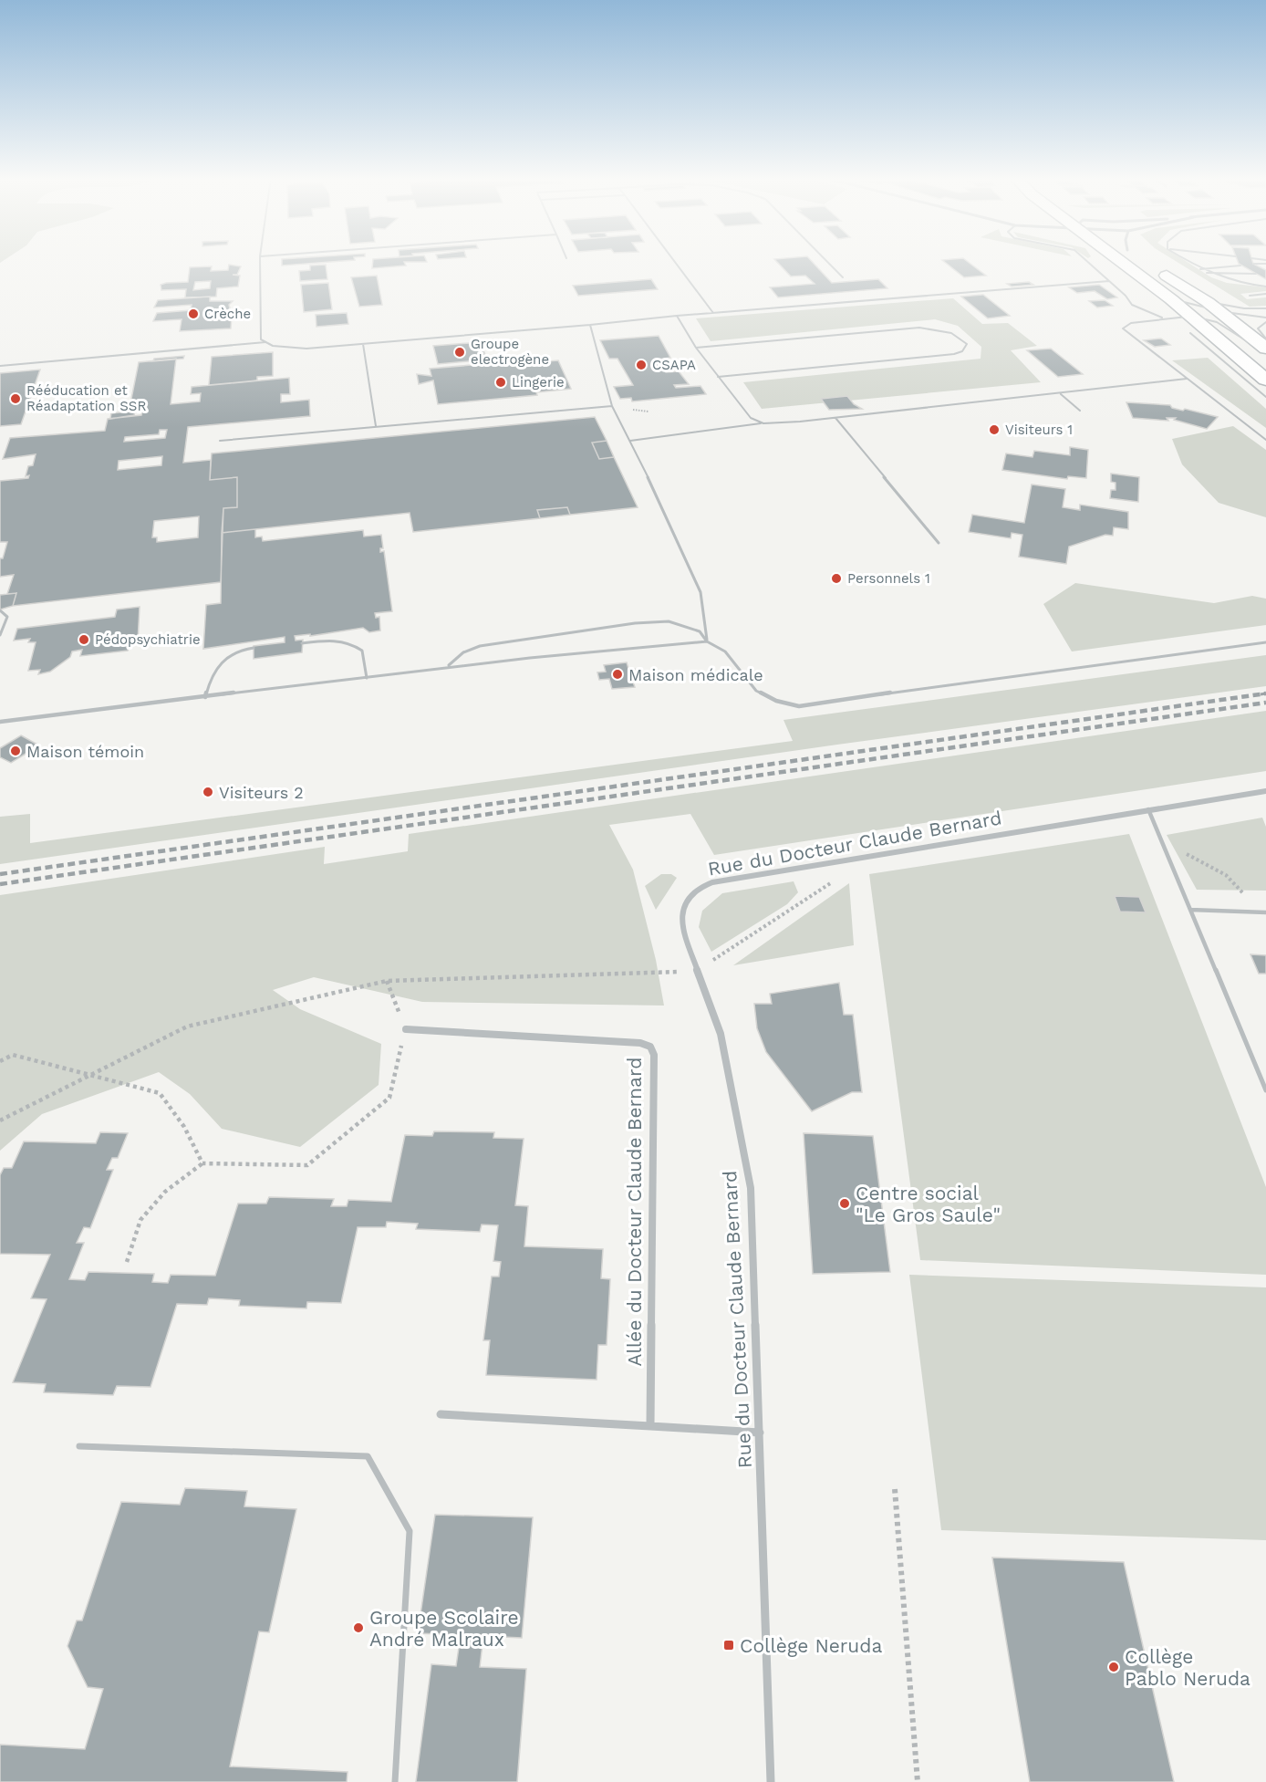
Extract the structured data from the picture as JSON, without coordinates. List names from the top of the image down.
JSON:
{
  "streets": {
    "street": ["Rue du Docteur Claude Bernard", "Allée du Docteur Claude Bernard"]
  },
  "places": {
    "other": [
      "Crèche",
      "Groupe electrogène",
      "CSAPA",
      "Lingerie",
      "Rééducation et Réadaptation SSR",
      "Visiteurs 1",
      "Personnels 1",
      "Pédopsychiatrie",
      "Maison médicale",
      "Maison témoin",
      "Visiteurs 2",
      "Centre social \"Le Gros Saule\"",
      "Groupe Scolaire André Malraux",
      "Collège Pablo Neruda"
    ],
    "transit": ["Collège Neruda"]
  }
}
